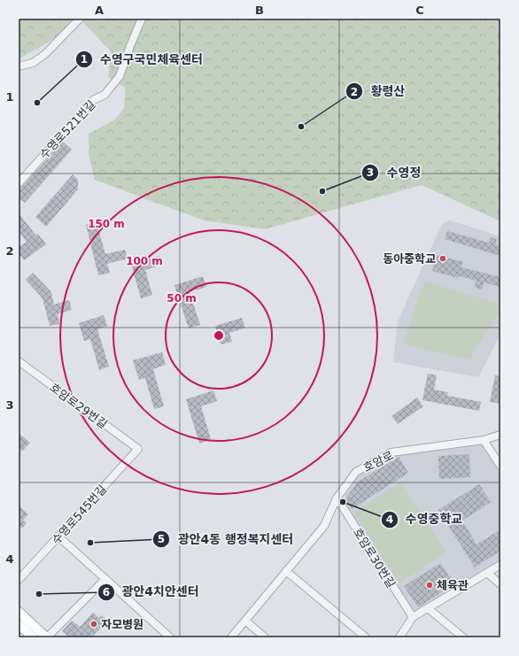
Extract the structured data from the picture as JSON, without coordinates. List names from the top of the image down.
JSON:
{
  "streets": {
    "street": [
      "수영로521번길",
      "호암로29번길",
      "호암로",
      "수영로545번길",
      "호암로30번길"
    ]
  },
  "crossings": [
    ["호암로29번길", "수영로545번길"],
    ["호암로", "호암로30번길"]
  ],
  "places": [
    "수영구국민체육센터",
    "황령산",
    "수영정",
    "동아중학교",
    "수영중학교",
    "광안4동 행정복지센터",
    "체육관",
    "광안4치안센터",
    "자모병원"
  ],
  "grid": {
    "columns": ["A", "B", "C"],
    "rows": [
      "1",
      "2",
      "3",
      "4"
    ]
  },
  "rings": ["150 m", "100 m", "50 m"]
}
